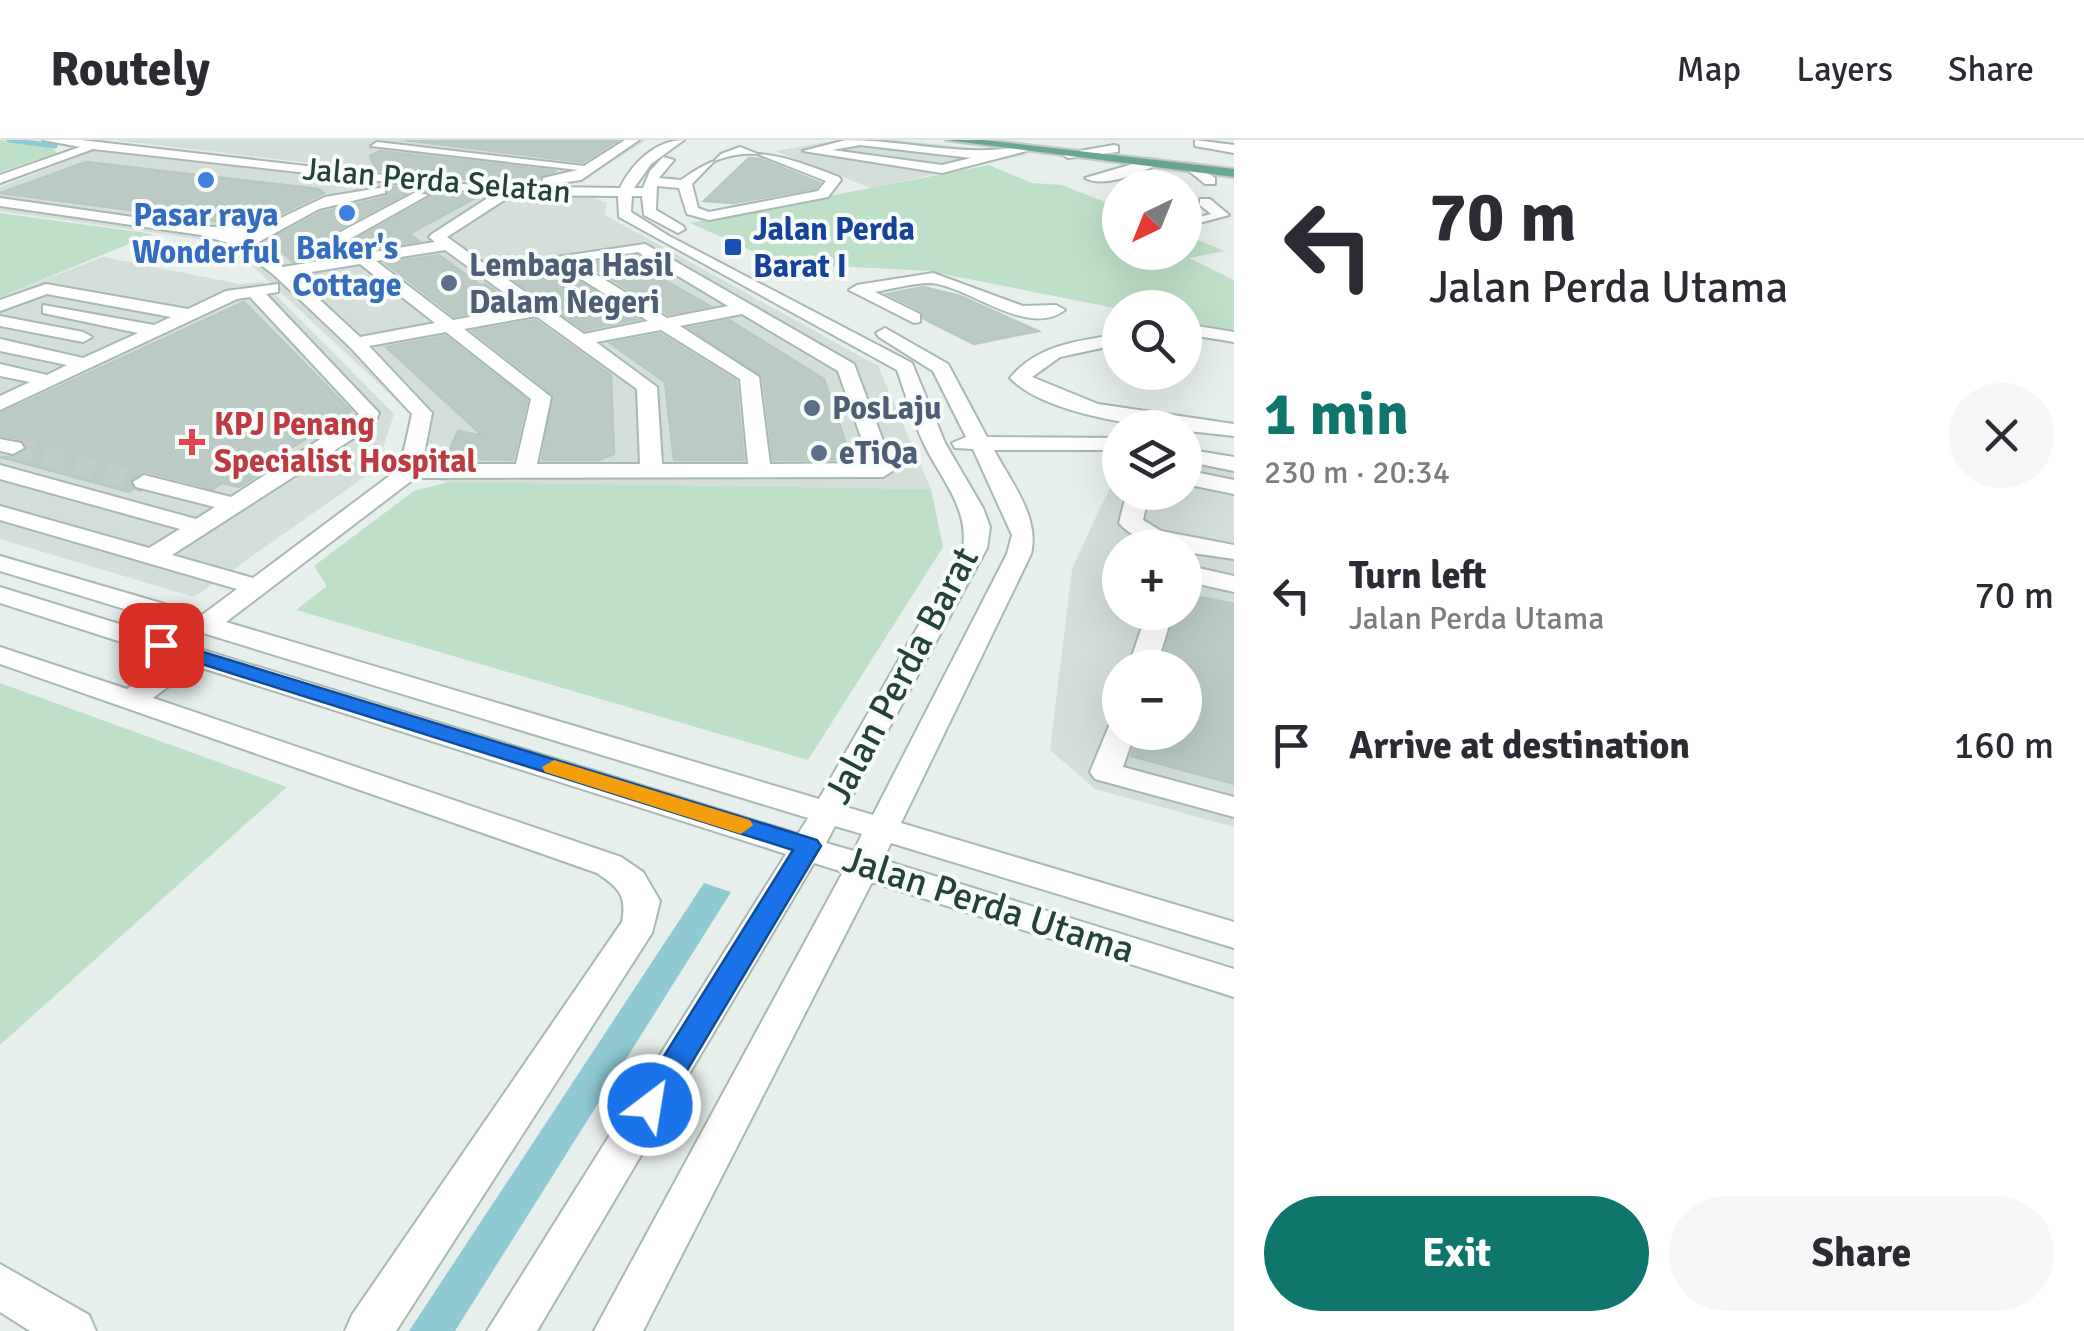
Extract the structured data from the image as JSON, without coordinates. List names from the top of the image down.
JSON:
{
  "streets": {
    "street": ["Jalan Perda Selatan", "Jalan Perda Barat", "Jalan Perda Utama"]
  },
  "crossings": [
    ["Jalan Perda Selatan", "Jalan Perda Barat"],
    ["Jalan Perda Barat", "Jalan Perda Utama"]
  ],
  "places": {
    "other": [
      "Pasar raya Wonderful",
      "Baker's Cottage",
      "Lembaga Hasil Dalam Negeri",
      "PosLaju",
      "eTiQa"
    ],
    "transit": ["Jalan Perda Barat I"],
    "health": ["KPJ Penang Specialist Hospital"]
  },
  "north": "bottom left",
  "page": {
    "header": "Routely",
    "nav": ["Map", "Layers", "Share"],
    "turn": ["70 m", "Jalan Perda Utama"],
    "map_buttons": ["+", "−"],
    "heading": ["1 min", "230 m · 20:34"],
    "list": [
      {
        "name": "Turn left",
        "note": "Jalan Perda Utama",
        "value": "70 m"
      },
      {
        "name": "Arrive at destination",
        "value": "160 m"
      }
    ],
    "buttons": ["Exit", "Share"]
  }
}
